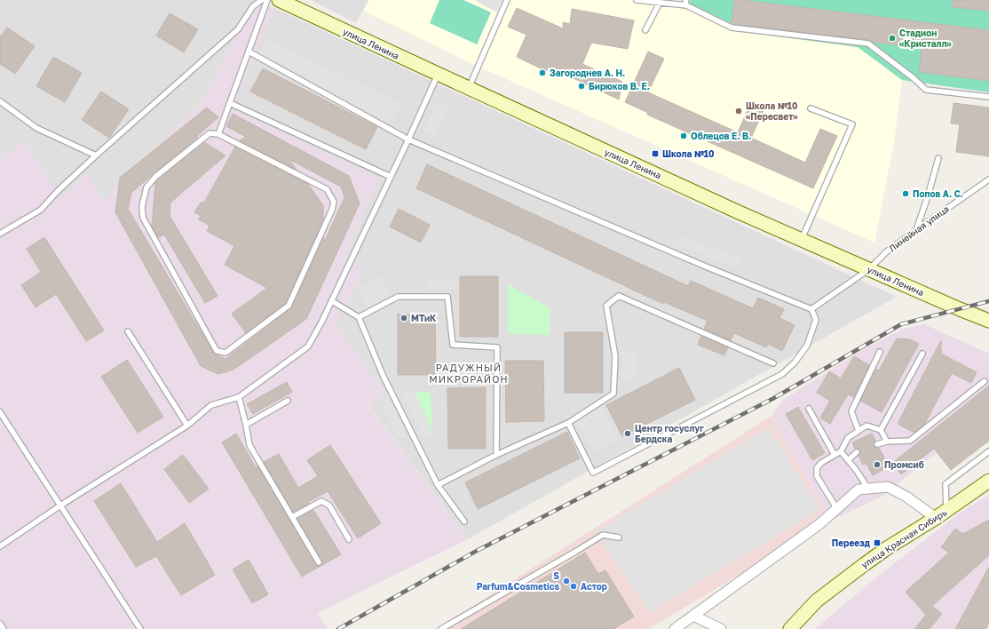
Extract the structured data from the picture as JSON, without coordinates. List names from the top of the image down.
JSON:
{
  "streets": {
    "street": ["улица Ленина", "улица Красная Сибирь"],
    "lane": ["Линейная улица"]
  },
  "crossings": [
    ["улица Ленина", "Линейная улица"]
  ],
  "districts": ["РАДУЖНЫЙ МИКРОРАЙОН"],
  "places": {
    "other": [
      "Стадион «Кристалл»",
      "Загороднев А. Н.",
      "Бирюков В. Е.",
      "Школа №10 «Пересвет»",
      "Облецов Е. В.",
      "Попов А. С.",
      "МТиК",
      "Центр госуслуг Бердска",
      "Промсиб",
      "S Parfum&Cosmetics",
      "Астор"
    ],
    "transit": ["Школа №10", "Переезд"]
  }
}
